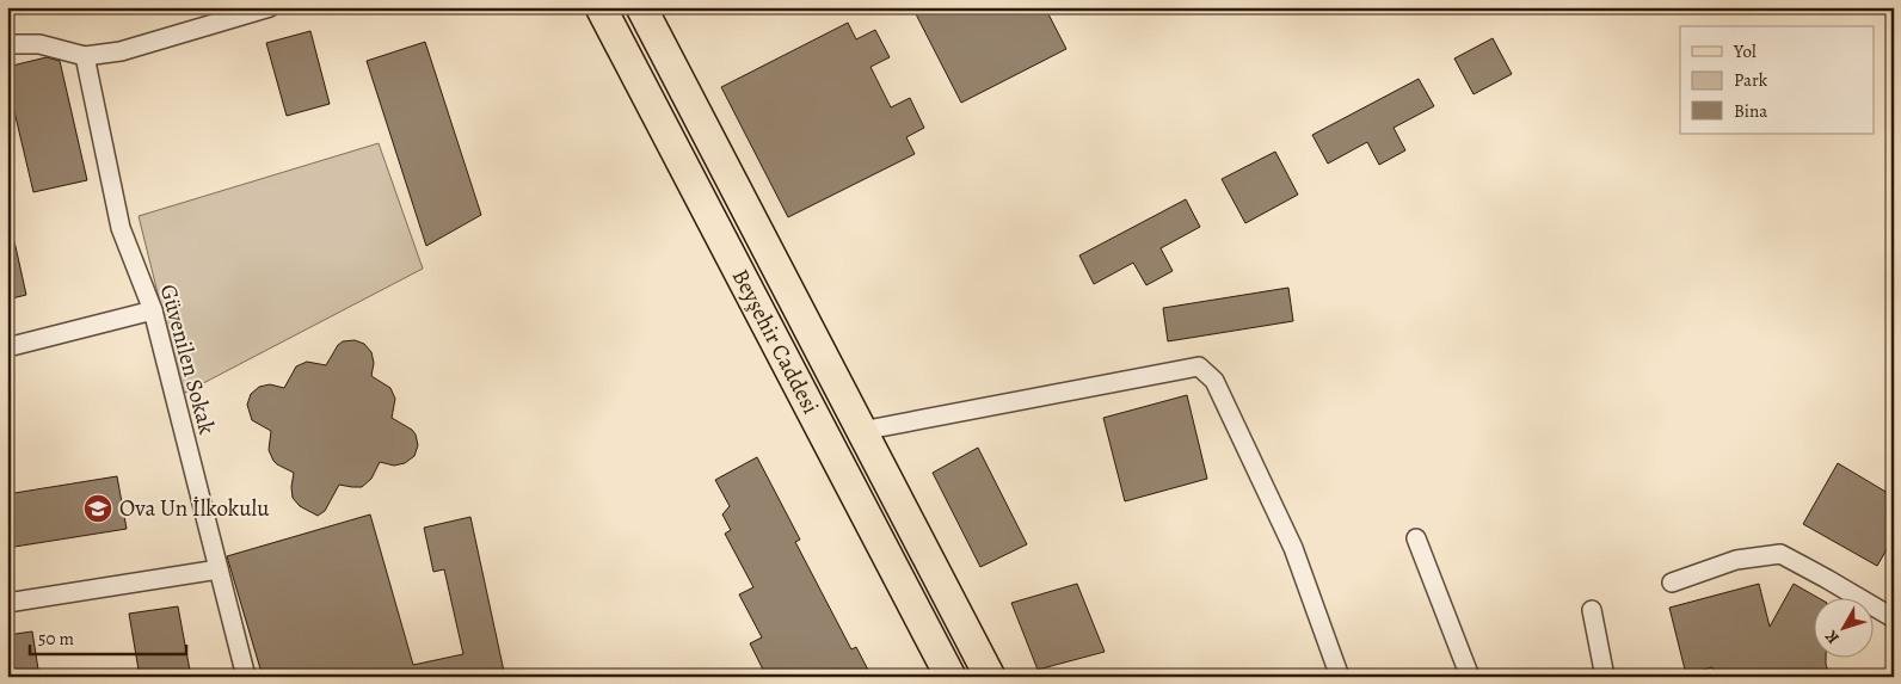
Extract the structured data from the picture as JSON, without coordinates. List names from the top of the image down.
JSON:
{
  "streets": {
    "main road": ["Beyşehir Caddesi"],
    "street": ["Güvenilen Sokak"]
  },
  "places": {
    "school or university": ["Ova Un İlkokulu"]
  },
  "legend": ["Yol", "Park", "Bina"],
  "scale_bar": "50 m",
  "north": "bottom left"
}
